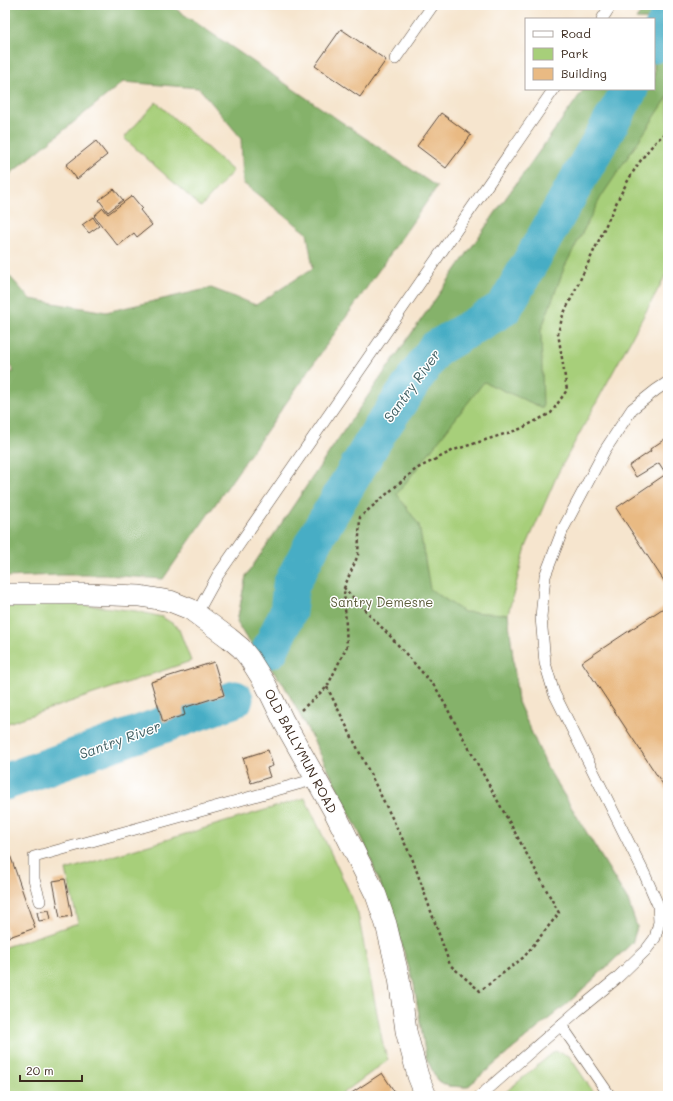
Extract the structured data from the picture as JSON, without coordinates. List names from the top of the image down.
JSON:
{
  "streets": {
    "street": ["OLD BALLYMUN ROAD"]
  },
  "water": ["Santry River"],
  "parks": ["Santry Demesne"],
  "legend": ["Road", "Park", "Building"],
  "scale_bar": "20 m"
}
